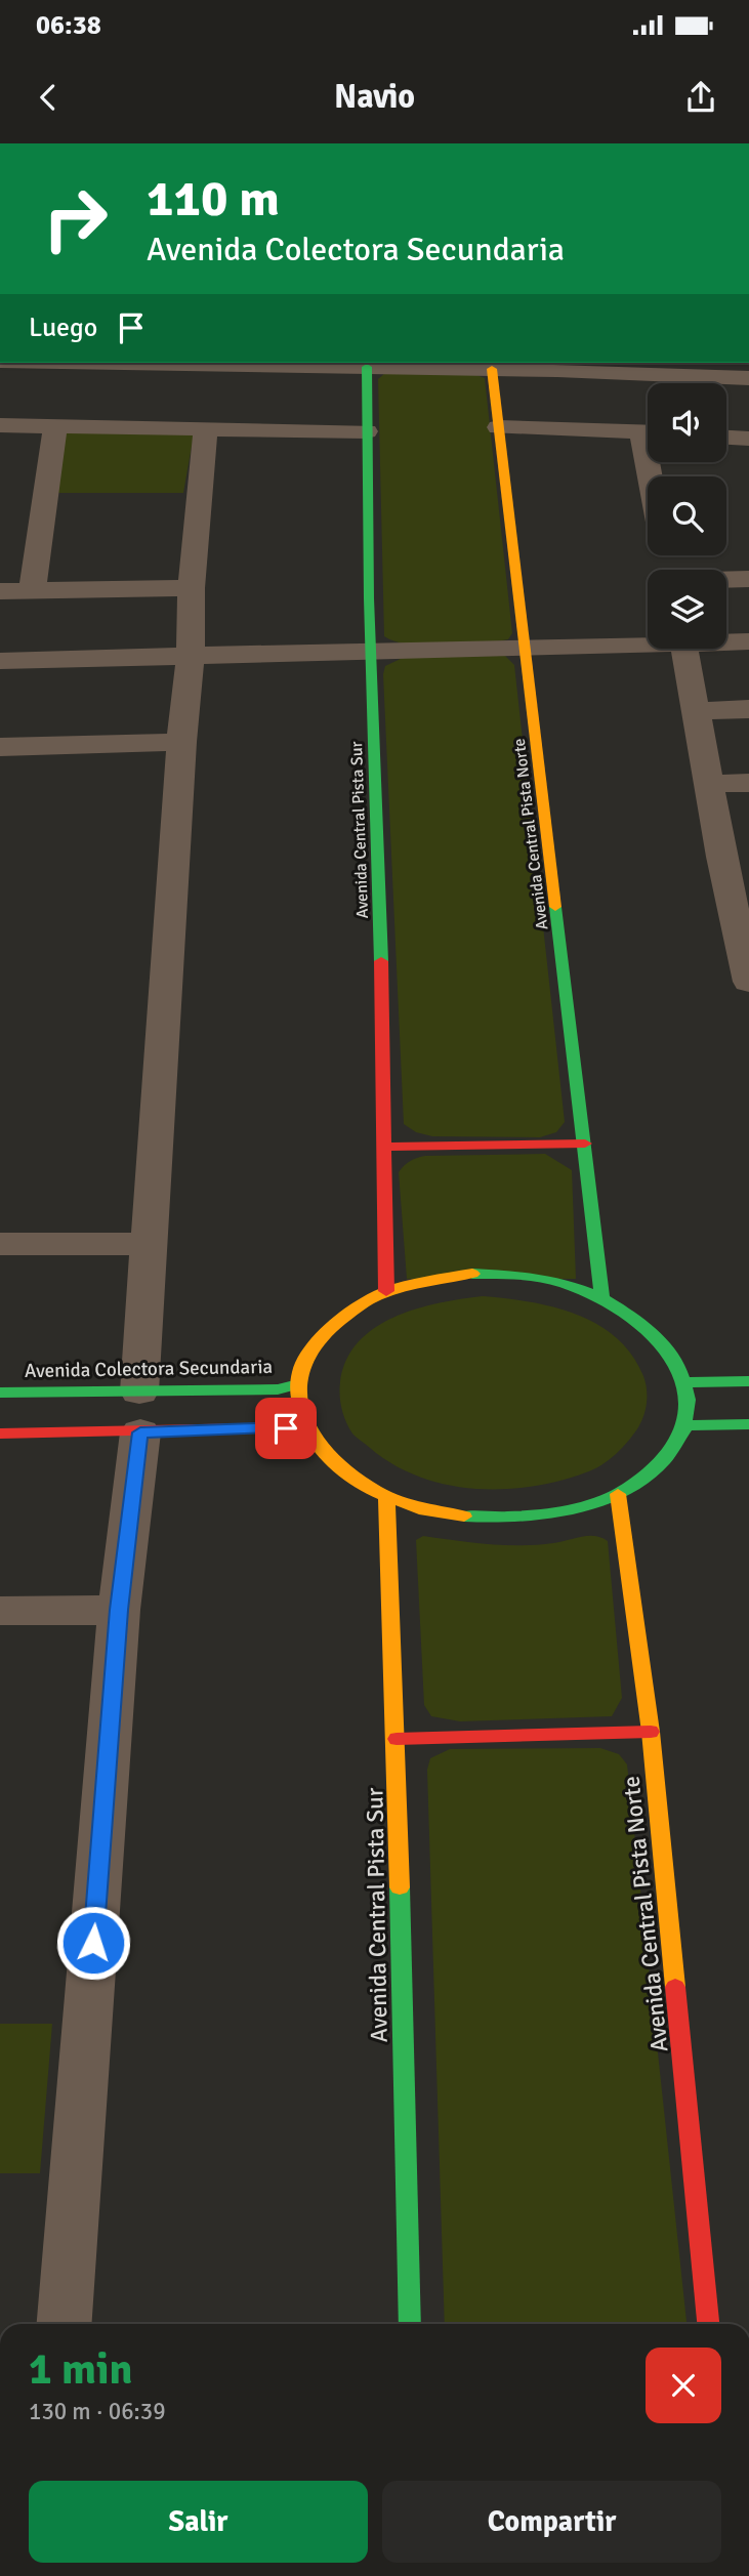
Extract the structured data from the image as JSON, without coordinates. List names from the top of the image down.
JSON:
{
  "streets": {
    "street": ["Avenida Central Pista Sur", "Avenida Central Pista Norte", "Avenida Colectora Secundaria"]
  },
  "page": {
    "status": "06:38",
    "header": "Navio",
    "turn": ["110 m", "Avenida Colectora Secundaria"],
    "then": "Luego",
    "heading": ["1 min", "130 m · 06:39"],
    "buttons": ["Salir", "Compartir"]
  }
}
